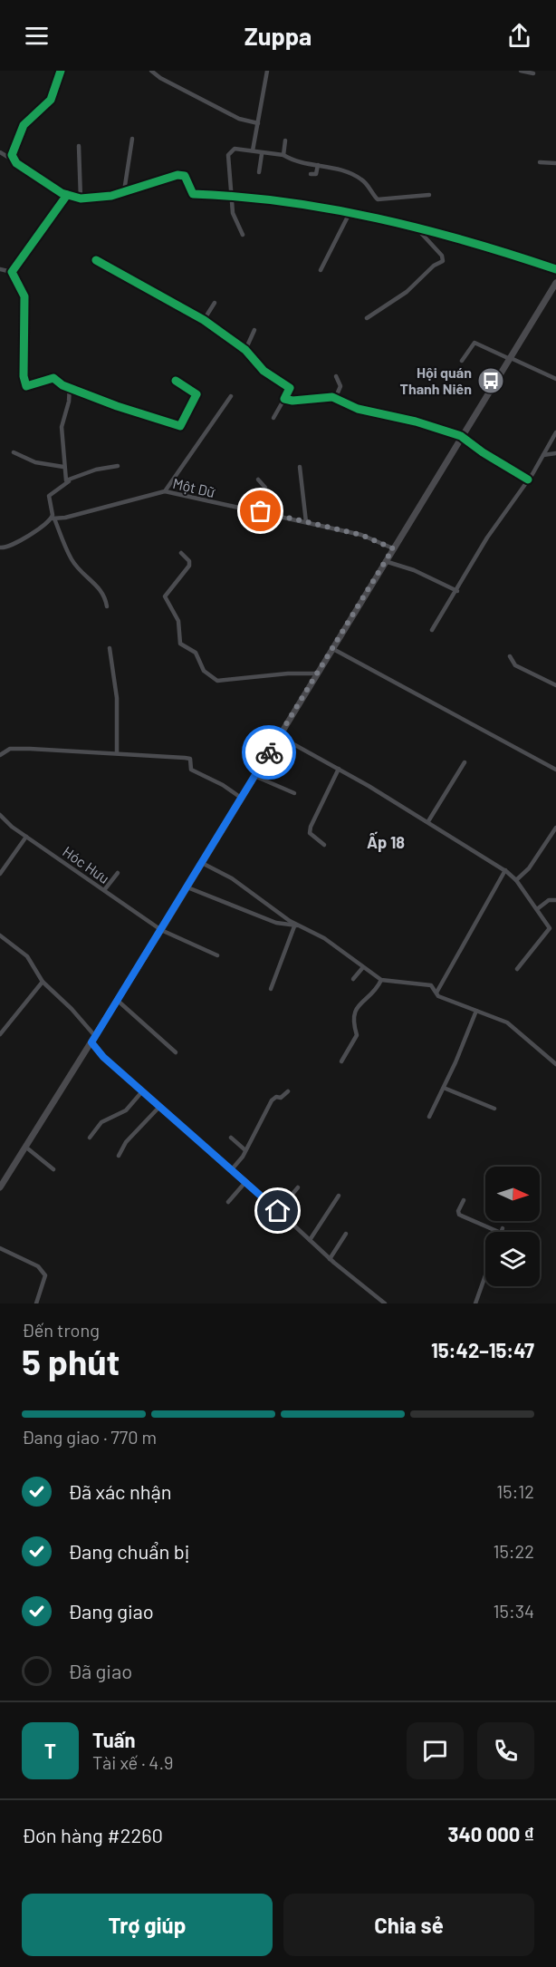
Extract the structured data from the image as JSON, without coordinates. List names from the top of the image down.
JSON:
{
  "streets": {
    "street": ["Một Dữ", "Hóc Hưu"]
  },
  "districts": ["Ấp 18"],
  "places": {
    "bus stop": ["Hội quán Thanh Niên"]
  },
  "north": "right",
  "page": {
    "header": "Zuppa",
    "heading": ["5 phút", "Đến trong", "15:42–15:47"],
    "panel": [
      "Tuấn",
      "Tài xế · 4.9",
      "Đơn hàng #2260",
      "340 000 ₫"
    ],
    "bar": "Đang giao · 770 m",
    "list": [
      ["Đã xác nhận", "15:12"],
      ["Đang chuẩn bị", "15:22"],
      ["Đang giao", "15:34"],
      "Đã giao"
    ],
    "round": "T",
    "buttons": ["Trợ giúp", "Chia sẻ"]
  }
}
